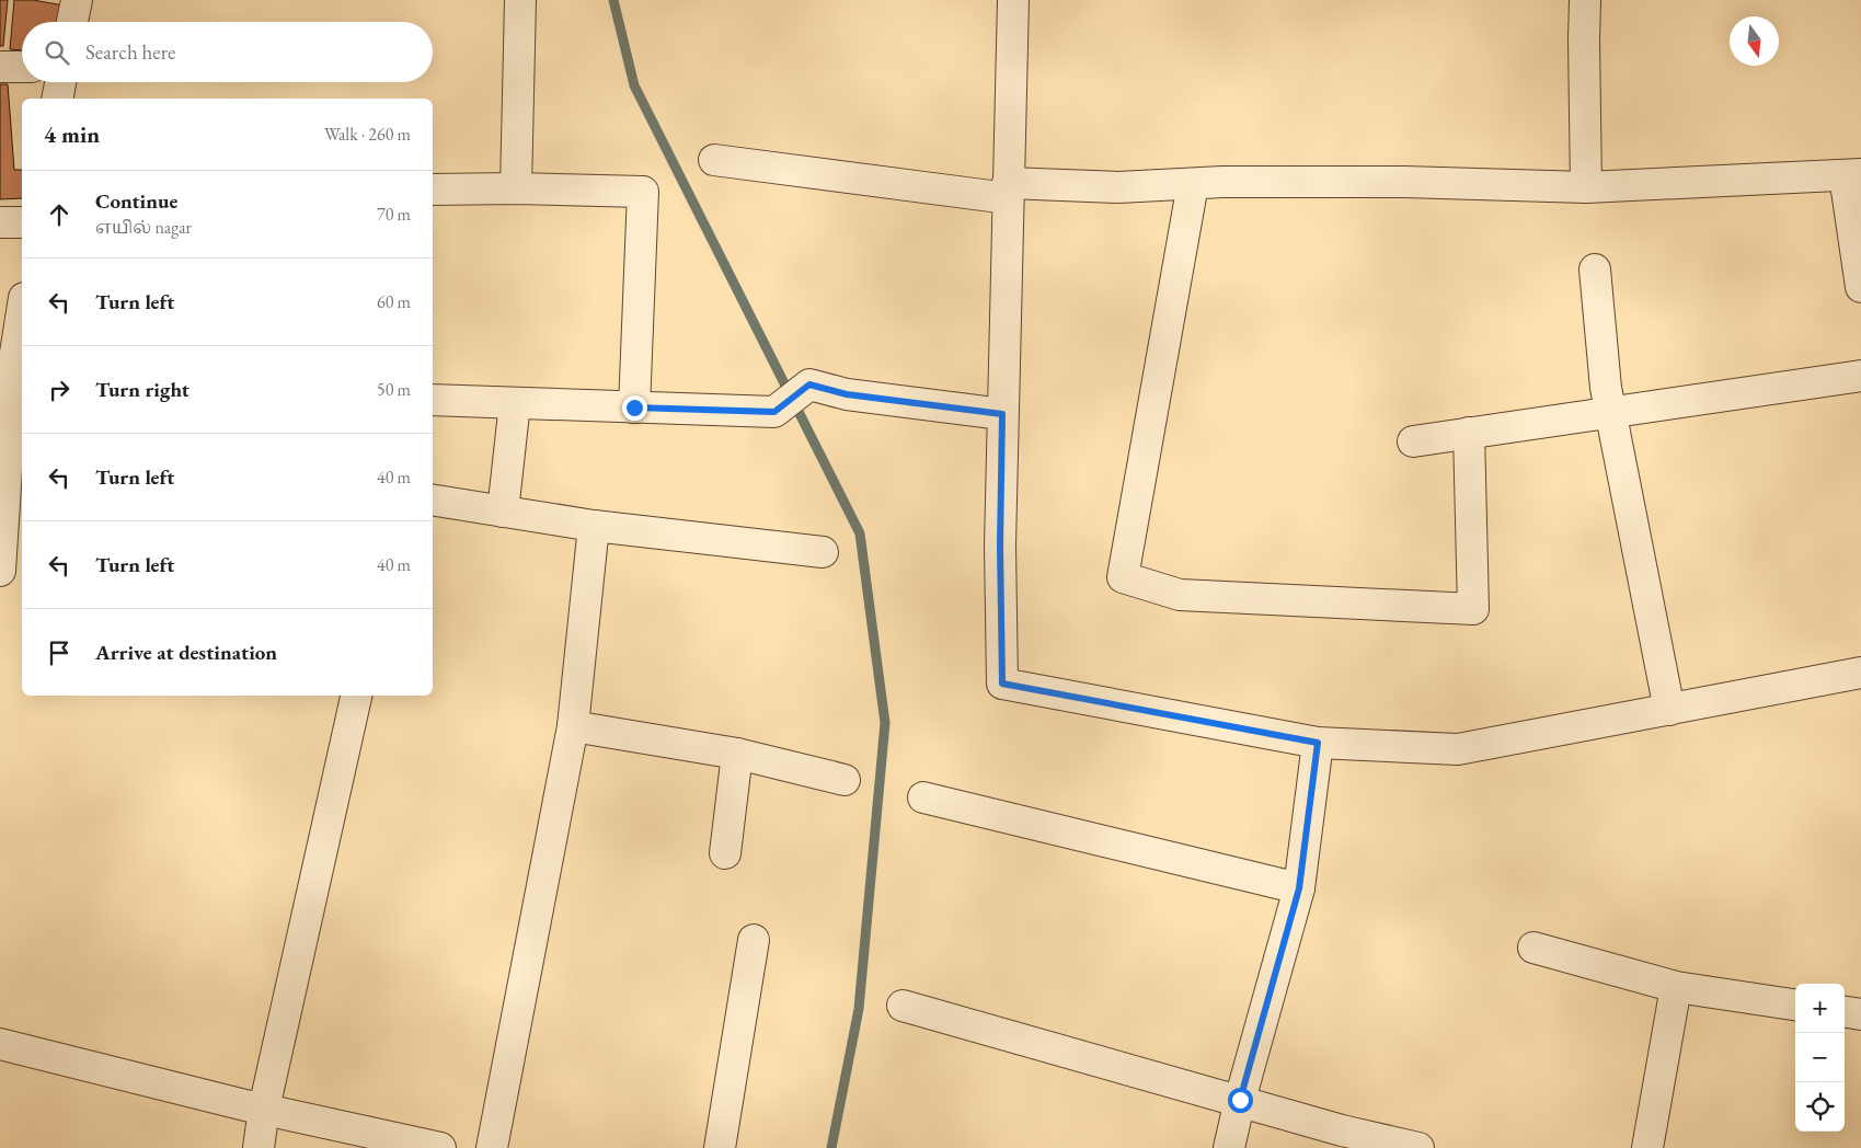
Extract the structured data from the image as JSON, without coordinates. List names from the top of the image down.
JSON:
{
  "north": "bottom",
  "page": {
    "search": "Search here",
    "heading": ["4 min", "Walk · 260 m"],
    "list": [
      ["Continue", "எயில் nagar", "70 m"],
      ["Turn left", "60 m"],
      ["Turn right", "50 m"],
      ["Turn left", "40 m"],
      ["Turn left", "40 m"],
      "Arrive at destination"
    ],
    "map_buttons": ["+", "−"]
  }
}
